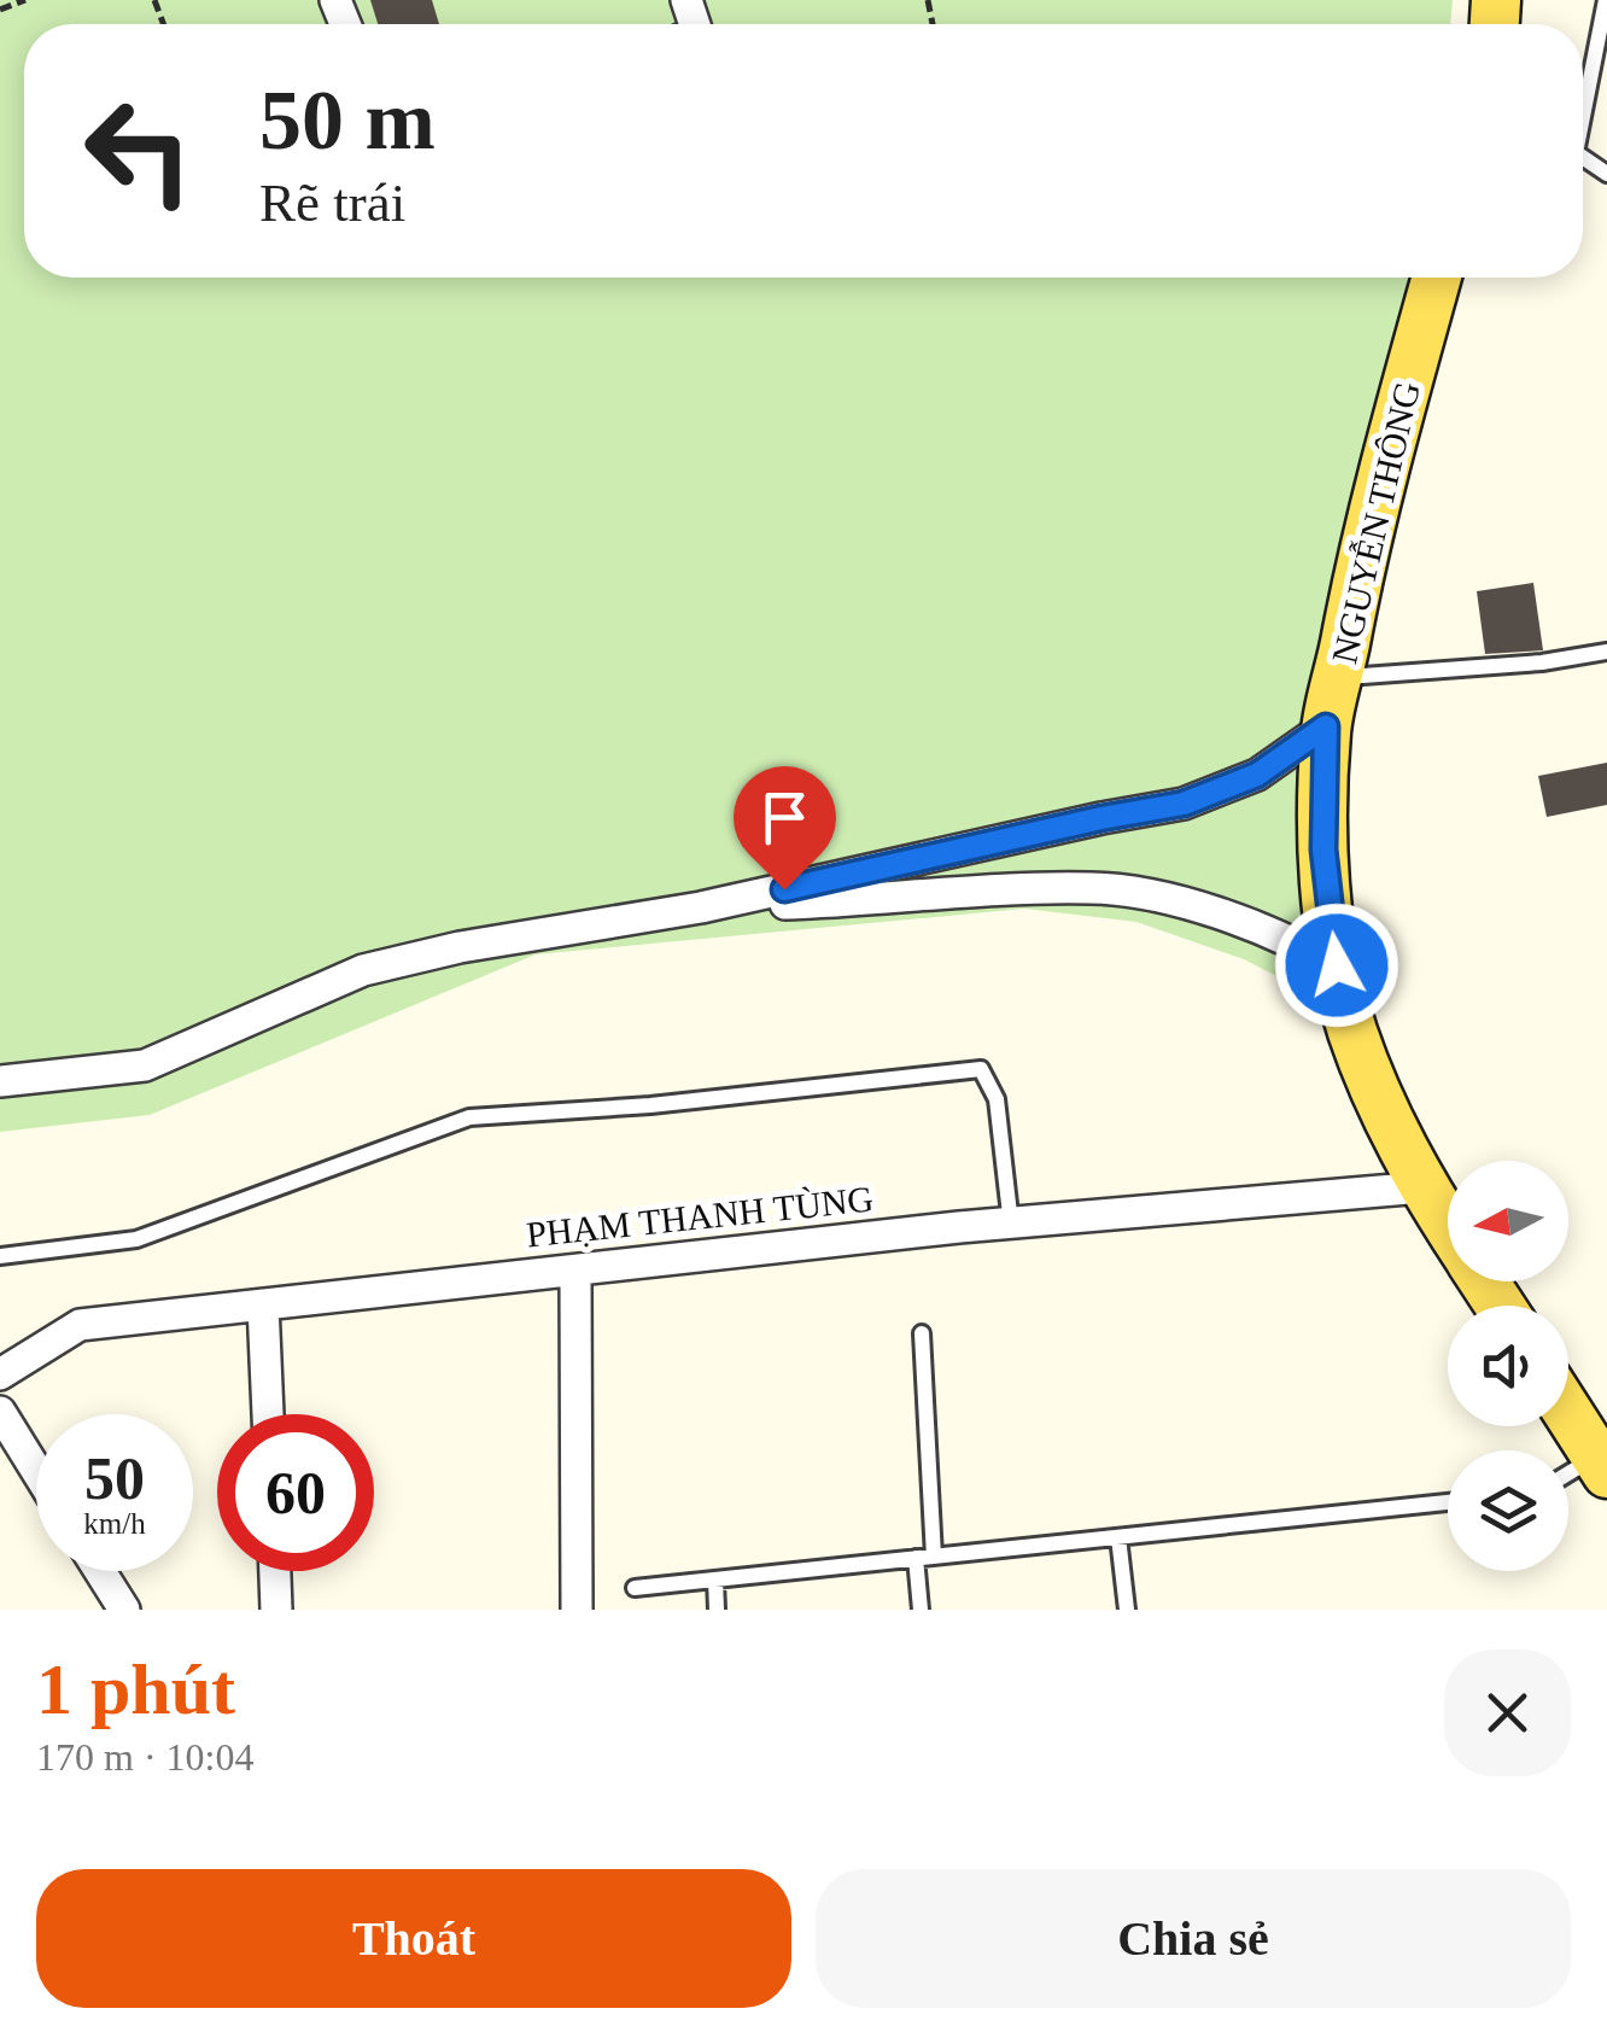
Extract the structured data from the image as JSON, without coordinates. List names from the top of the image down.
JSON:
{
  "streets": {
    "main road": ["NGUYỄN THÔNG"],
    "street": ["PHẠM THANH TÙNG"]
  },
  "crossings": [
    ["NGUYỄN THÔNG", "PHẠM THANH TÙNG"]
  ],
  "north": "left",
  "page": {
    "turn": ["50 m", "Rẽ trái"],
    "speed": "50 km/h",
    "limit": "60",
    "heading": ["1 phút", "170 m · 10:04"],
    "buttons": ["Thoát", "Chia sẻ"]
  }
}
